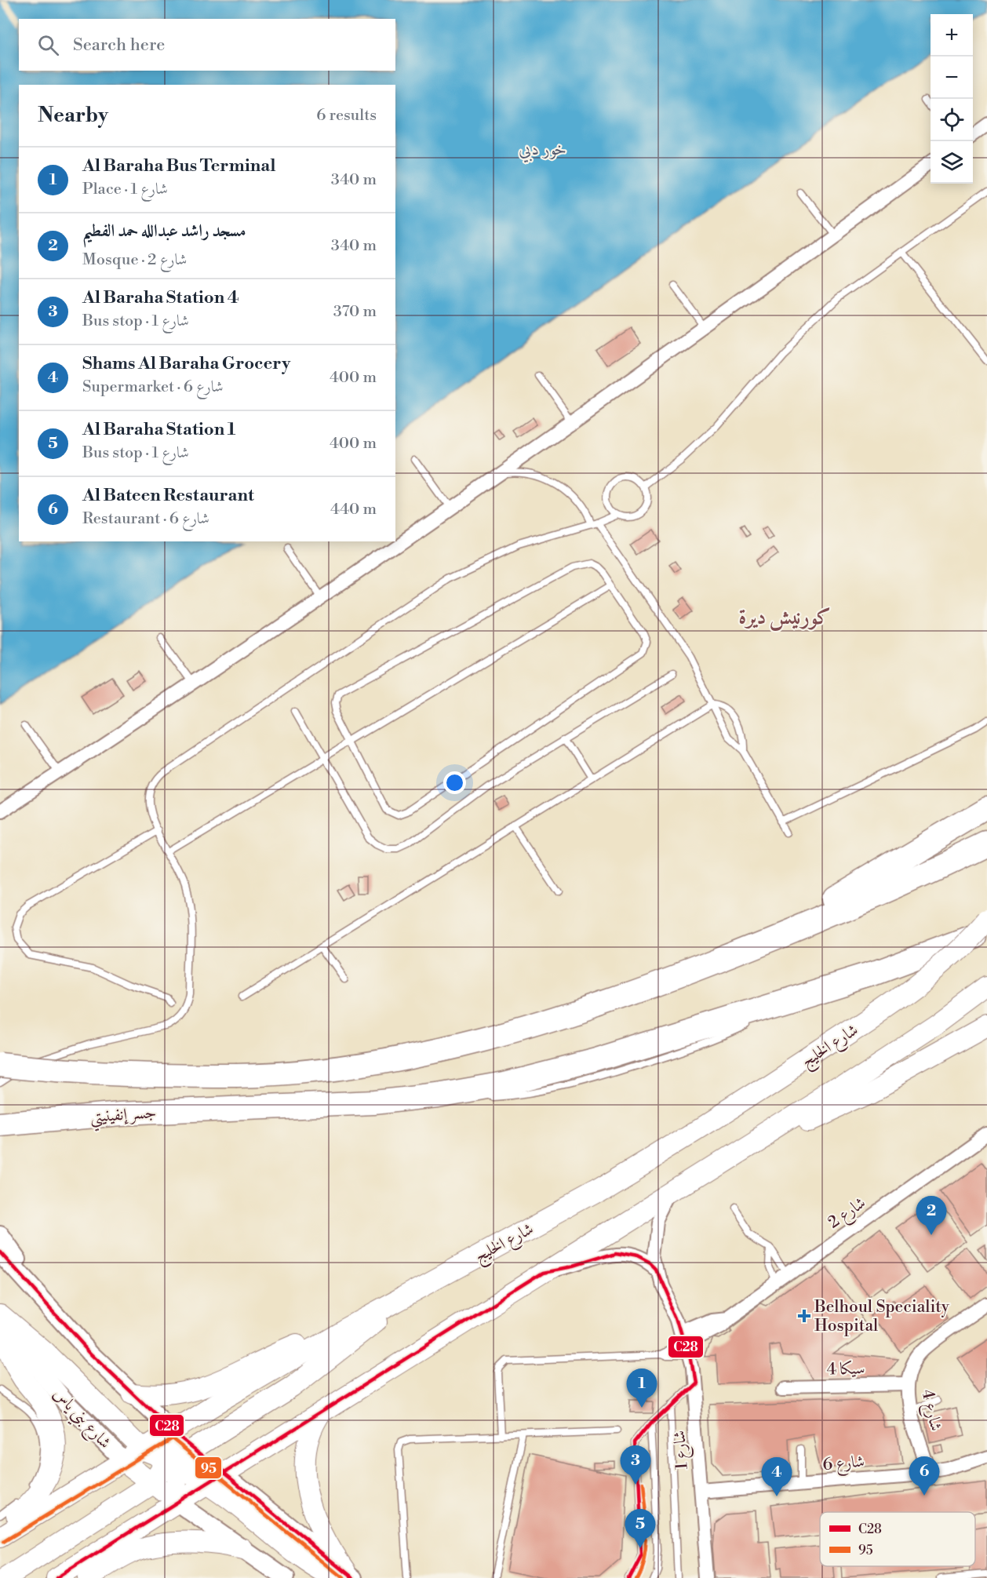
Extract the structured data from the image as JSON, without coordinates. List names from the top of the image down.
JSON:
{
  "streets": {
    "highway": ["جسر إنفينيتي"],
    "main road": ["شارع الخليج", "شارع بني ياس"],
    "street": [
      "شارع 2",
      "4 سيكا",
      "شارع 4",
      "شارع 1",
      "شارع 6"
    ]
  },
  "crossings": [
    ["شارع الخليج", "شارع بني ياس"],
    ["شارع 2", "شارع 1"],
    ["4 سيكا", "شارع 4"],
    ["شارع 4", "شارع 6"],
    ["شارع 1", "شارع 6"]
  ],
  "districts": ["كورنيش ديرة"],
  "water": ["خور دبي"],
  "places": {
    "health": ["Belhoul Speciality Hospital"]
  },
  "lines": ["transit line C28", "transit line 95"],
  "legend": ["C28", "95"],
  "page": {
    "map_buttons": ["+", "−"],
    "search": "Search here",
    "heading": ["Nearby", "6 results"],
    "list": [
      {
        "mark": "1",
        "name": "Al Baraha Bus Terminal",
        "note": "Place · شارع 1",
        "value": "340 m"
      },
      {
        "mark": "2",
        "name": "مسجد راشد عبدالله حمد الفطيم",
        "note": "Mosque · شارع 2",
        "value": "340 m"
      },
      {
        "mark": "3",
        "name": "Al Baraha Station 4",
        "note": "Bus stop · شارع 1",
        "value": "370 m"
      },
      {
        "mark": "4",
        "name": "Shams Al Baraha Grocery",
        "note": "Supermarket · شارع 6",
        "value": "400 m"
      },
      {
        "mark": "5",
        "name": "Al Baraha Station 1",
        "note": "Bus stop · شارع 1",
        "value": "400 m"
      },
      {
        "mark": "6",
        "name": "Al Bateen Restaurant",
        "note": "Restaurant · شارع 6",
        "value": "440 m"
      }
    ],
    "pins": [
      "2",
      "1",
      "3",
      "6",
      "4",
      "5"
    ]
  }
}
